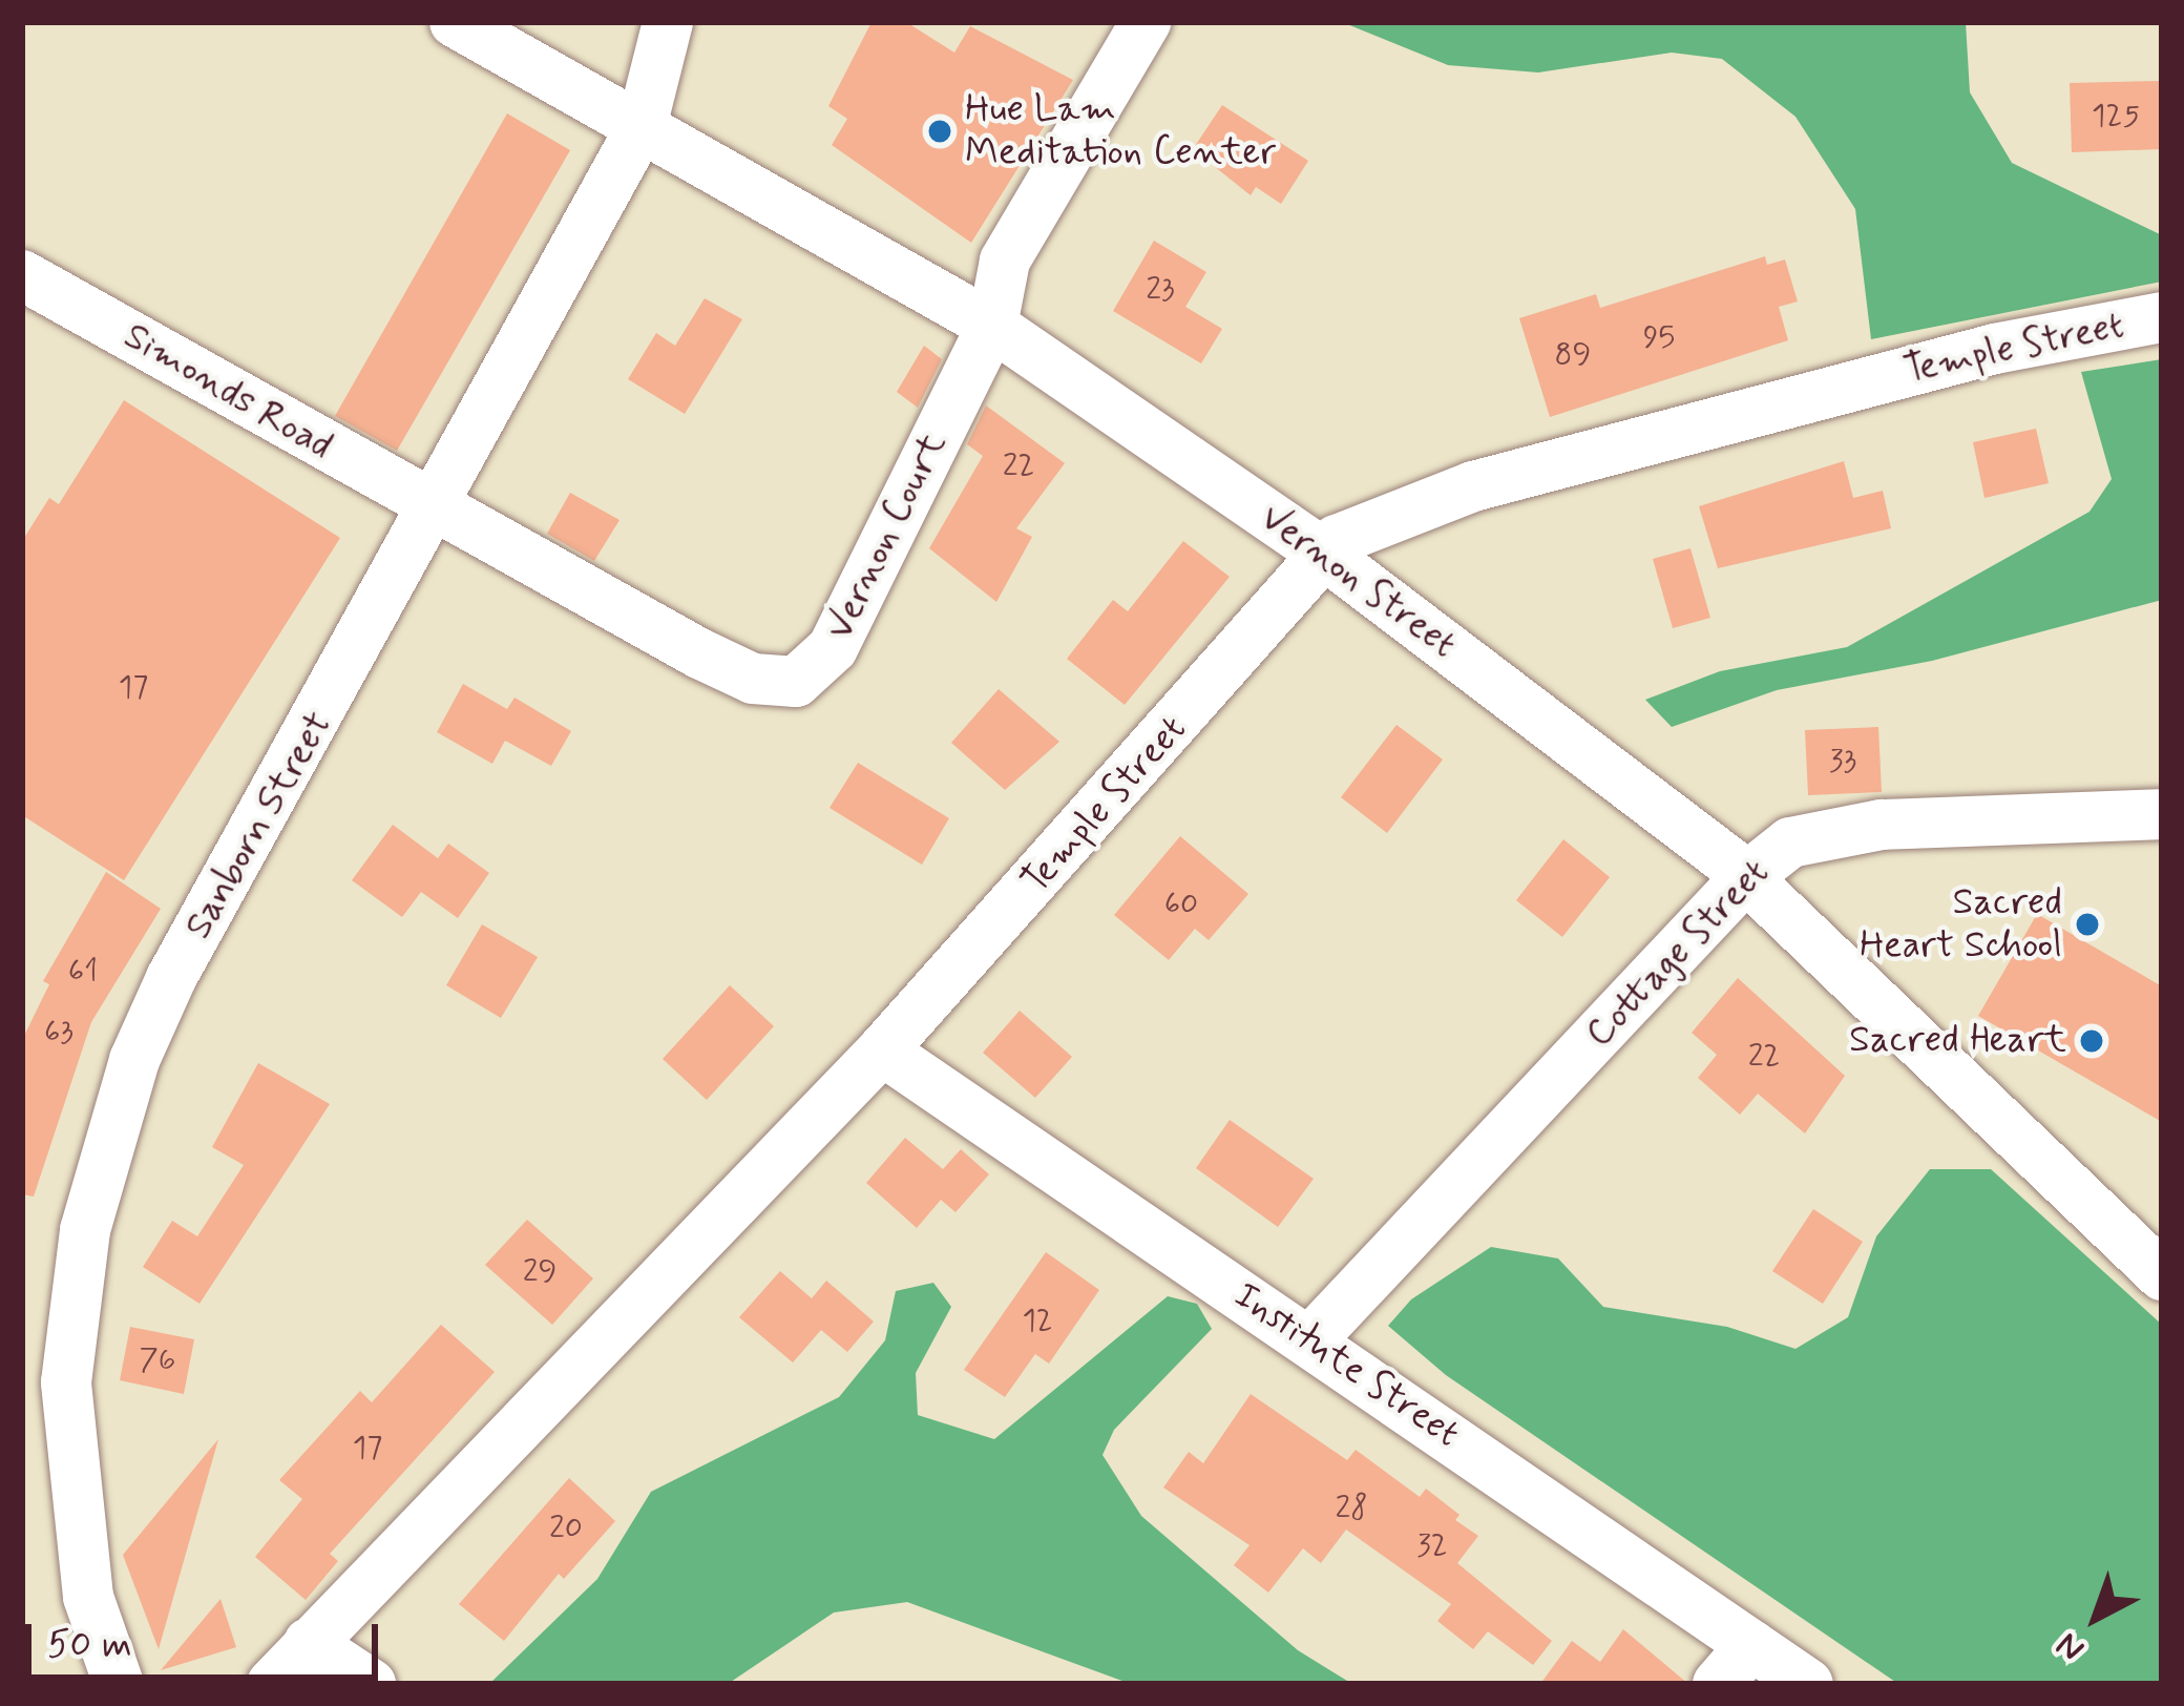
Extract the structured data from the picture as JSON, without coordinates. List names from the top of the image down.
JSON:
{
  "streets": {
    "street": [
      "Temple Street",
      "Simonds Road",
      "Vernon Court",
      "Vernon Street",
      "Sanborn Street",
      "Cottage Street",
      "Institute Street"
    ]
  },
  "crossings": [
    ["Temple Street", "Vernon Street"],
    ["Temple Street", "Institute Street"],
    ["Simonds Road", "Vernon Court"],
    ["Simonds Road", "Sanborn Street"],
    ["Vernon Court", "Vernon Street"],
    ["Vernon Court", "Sanborn Street"],
    ["Vernon Street", "Sanborn Street"],
    ["Vernon Street", "Cottage Street"],
    ["Cottage Street", "Institute Street"]
  ],
  "places": ["Hue Lam Meditation Center", "Sacred Heart School", "Sacred Heart"],
  "house_numbers": [
    "125",
    "23",
    "95",
    "89",
    "22",
    "17",
    "33",
    "60",
    "61",
    "63",
    "22",
    "29",
    "12",
    "76",
    "17",
    "28",
    "20",
    "32"
  ],
  "scale_bar": "50 m",
  "north": "bottom left"
}
